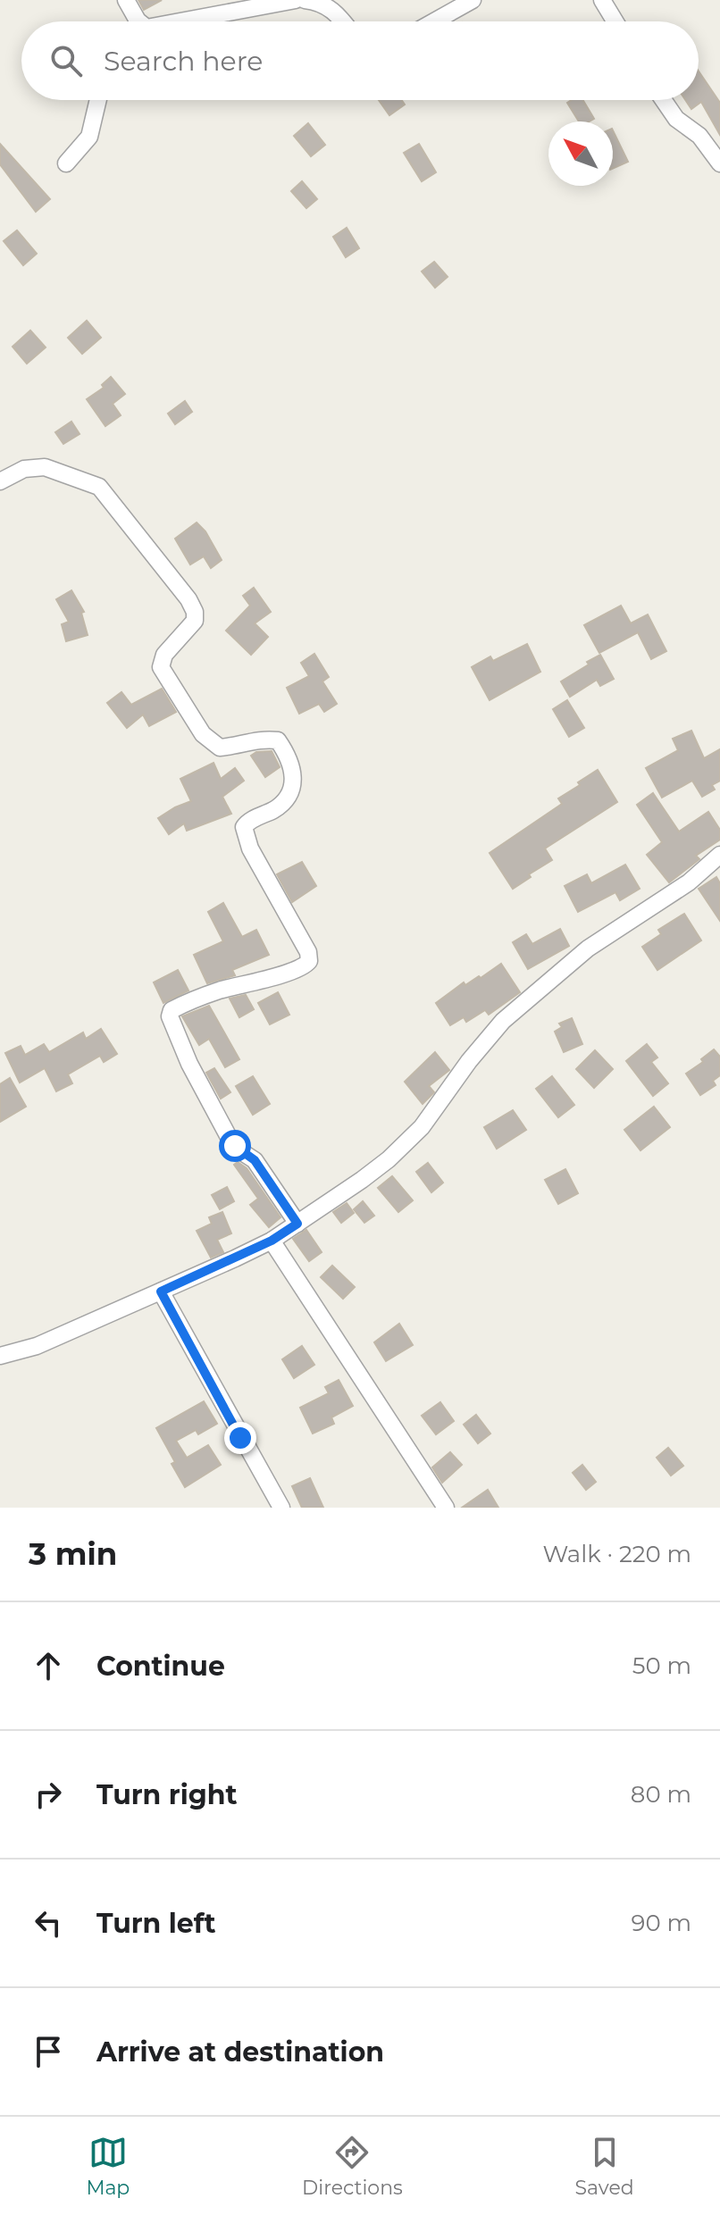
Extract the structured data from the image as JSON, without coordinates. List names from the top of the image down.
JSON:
{
  "north": "top left",
  "page": {
    "search": "Search here",
    "heading": ["3 min", "Walk · 220 m"],
    "list": [
      ["Continue", "50 m"],
      ["Turn right", "80 m"],
      ["Turn left", "90 m"],
      "Arrive at destination"
    ],
    "nav": ["Map", "Directions", "Saved"]
  }
}
